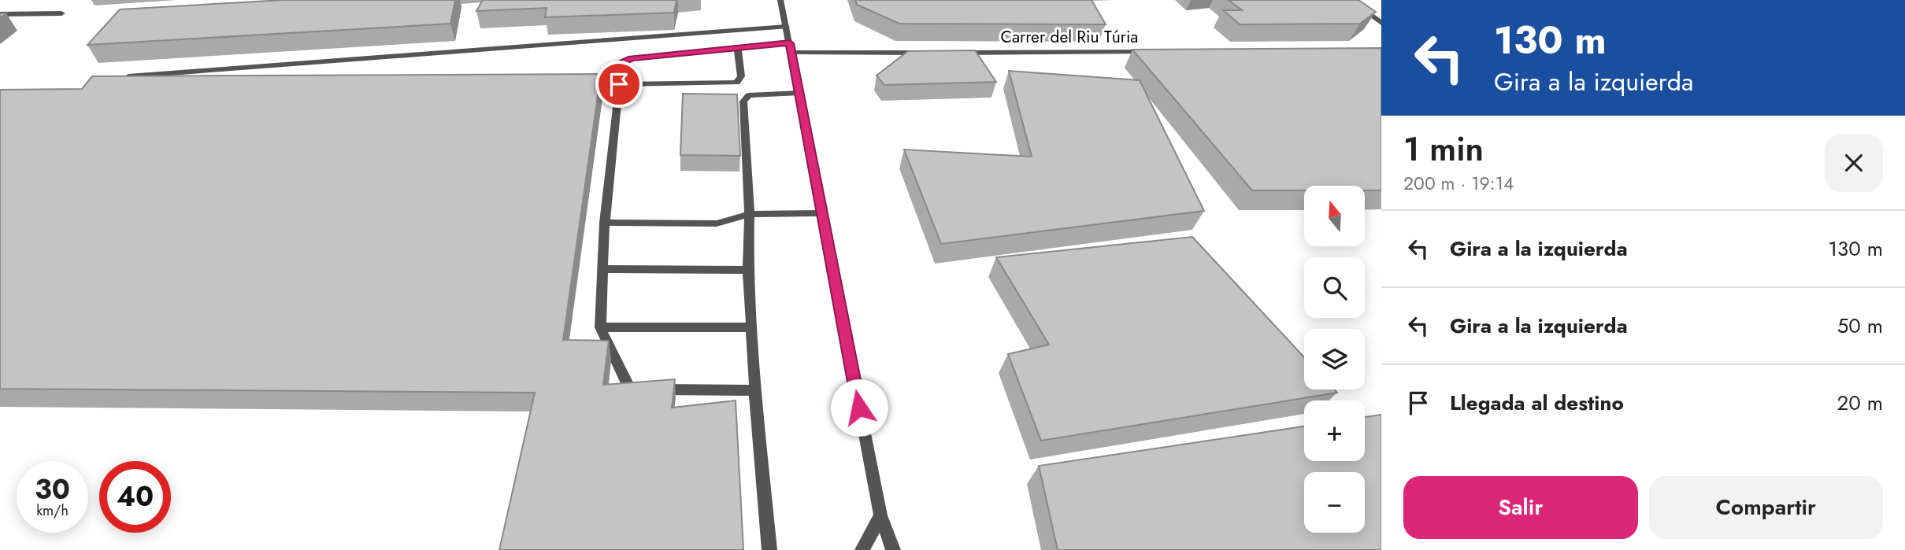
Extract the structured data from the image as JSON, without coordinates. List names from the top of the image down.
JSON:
{
  "streets": {
    "street": ["Carrer del Riu Túria"]
  },
  "north": "top",
  "page": {
    "turn": ["130 m", "Gira a la izquierda"],
    "heading": ["1 min", "200 m · 19:14"],
    "map_buttons": ["+", "−"],
    "list": [
      {
        "name": "Gira a la izquierda",
        "value": "130 m"
      },
      {
        "name": "Gira a la izquierda",
        "value": "50 m"
      },
      {
        "name": "Llegada al destino",
        "value": "20 m"
      }
    ],
    "speed": "30 km/h",
    "limit": "40",
    "buttons": ["Salir", "Compartir"]
  }
}
